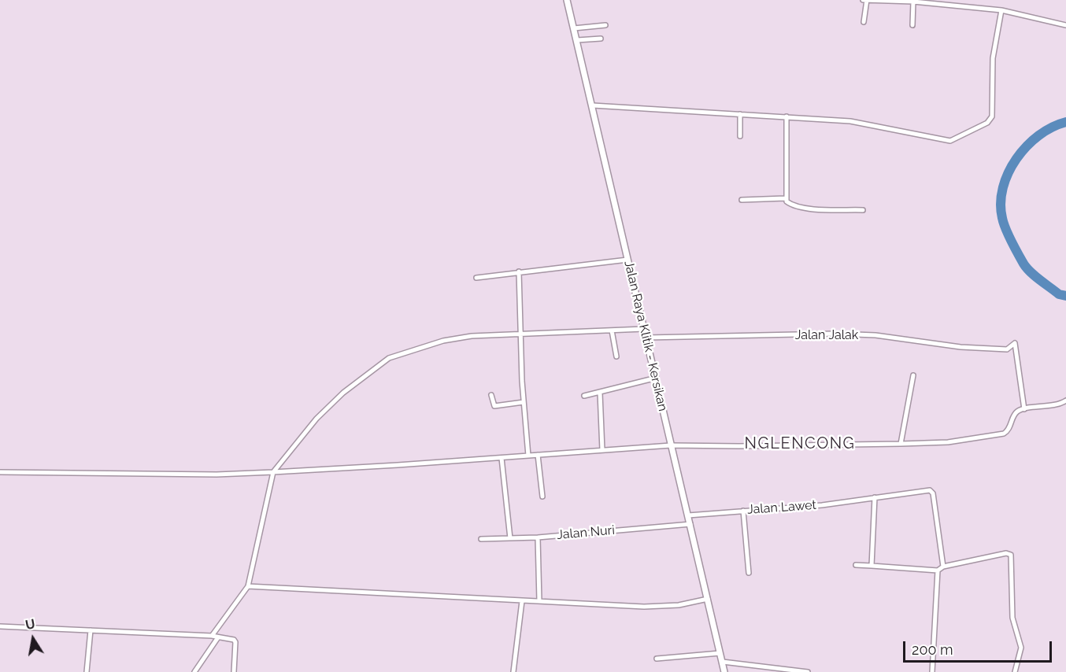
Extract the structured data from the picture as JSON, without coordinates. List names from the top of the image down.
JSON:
{
  "streets": {
    "street": [
      "Jalan Jalak",
      "Jalan Raya Klitik - Kersikan",
      "Jalan Lawet",
      "Jalan Nuri"
    ]
  },
  "crossings": [
    ["Jalan Jalak", "Jalan Raya Klitik - Kersikan"],
    ["Jalan Raya Klitik - Kersikan", "Jalan Lawet"],
    ["Jalan Raya Klitik - Kersikan", "Jalan Nuri"]
  ],
  "districts": ["NGLENCONG"],
  "scale_bar": "200 m",
  "north": "top"
}
